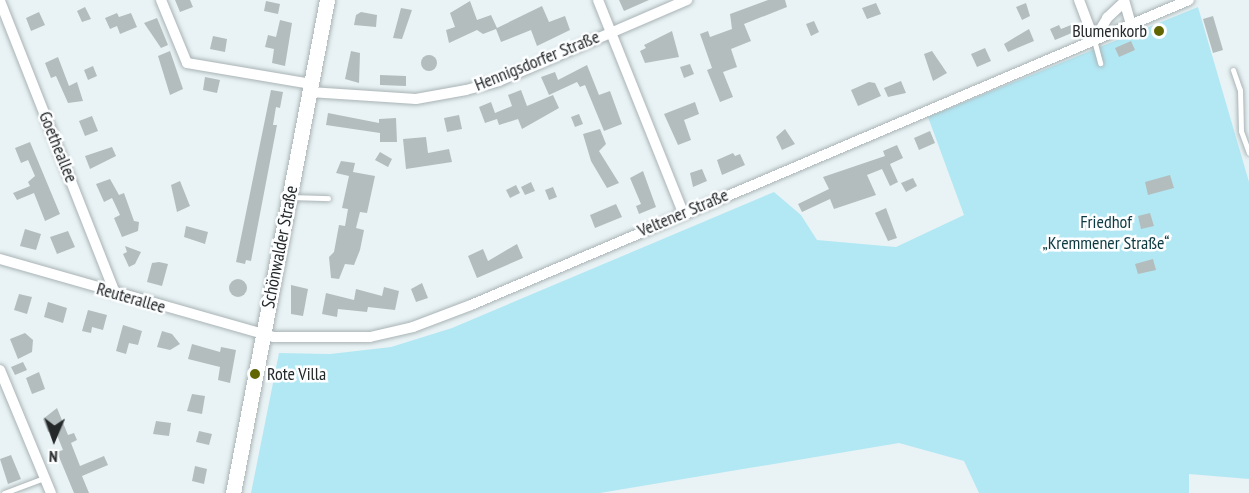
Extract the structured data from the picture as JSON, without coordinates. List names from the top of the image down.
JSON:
{
  "streets": {
    "main road": ["Schönwalder Straße"],
    "street": [
      "Hennigsdorfer Straße",
      "Goetheallee",
      "Veltener Straße",
      "Reuterallee"
    ]
  },
  "crossings": [
    ["Hennigsdorfer Straße", "Schönwalder Straße"],
    ["Goetheallee", "Reuterallee"],
    ["Veltener Straße", "Schönwalder Straße"],
    ["Veltener Straße", "Reuterallee"],
    ["Schönwalder Straße", "Reuterallee"]
  ],
  "parks": ["Friedhof „Kremmener Straße“"],
  "places": ["Blumenkorb", "Rote Villa"],
  "north": "bottom"
}
